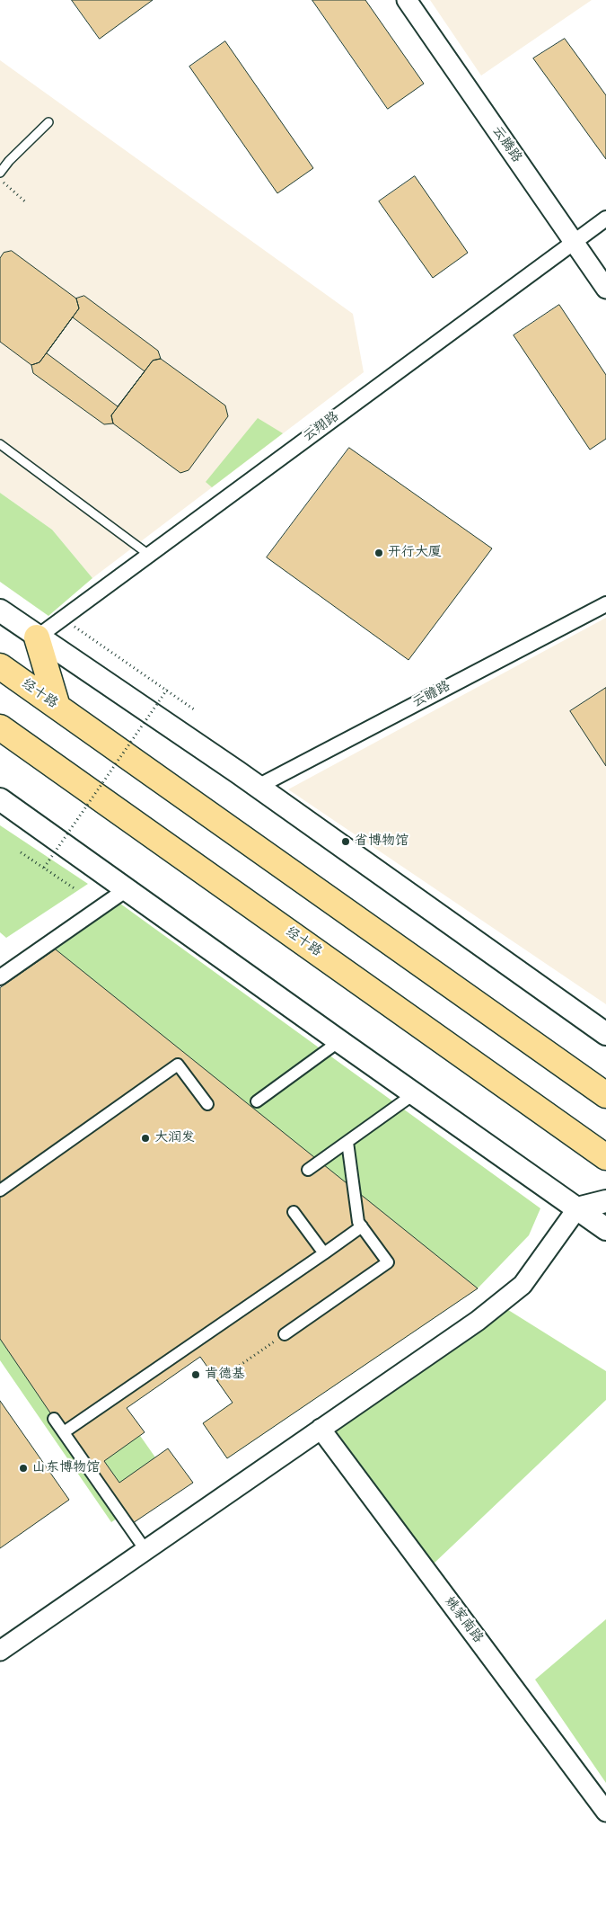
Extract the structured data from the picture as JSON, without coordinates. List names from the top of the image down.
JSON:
{
  "streets": {
    "highway": ["经十路"],
    "street": [
      "云腾路",
      "云翔路",
      "云瞻路",
      "姚家南路"
    ]
  },
  "crossings": [
    ["云腾路", "云翔路"]
  ],
  "places": [
    "开行大厦",
    "省博物馆",
    "大润发",
    "肯德基",
    "山东博物馆"
  ]
}
